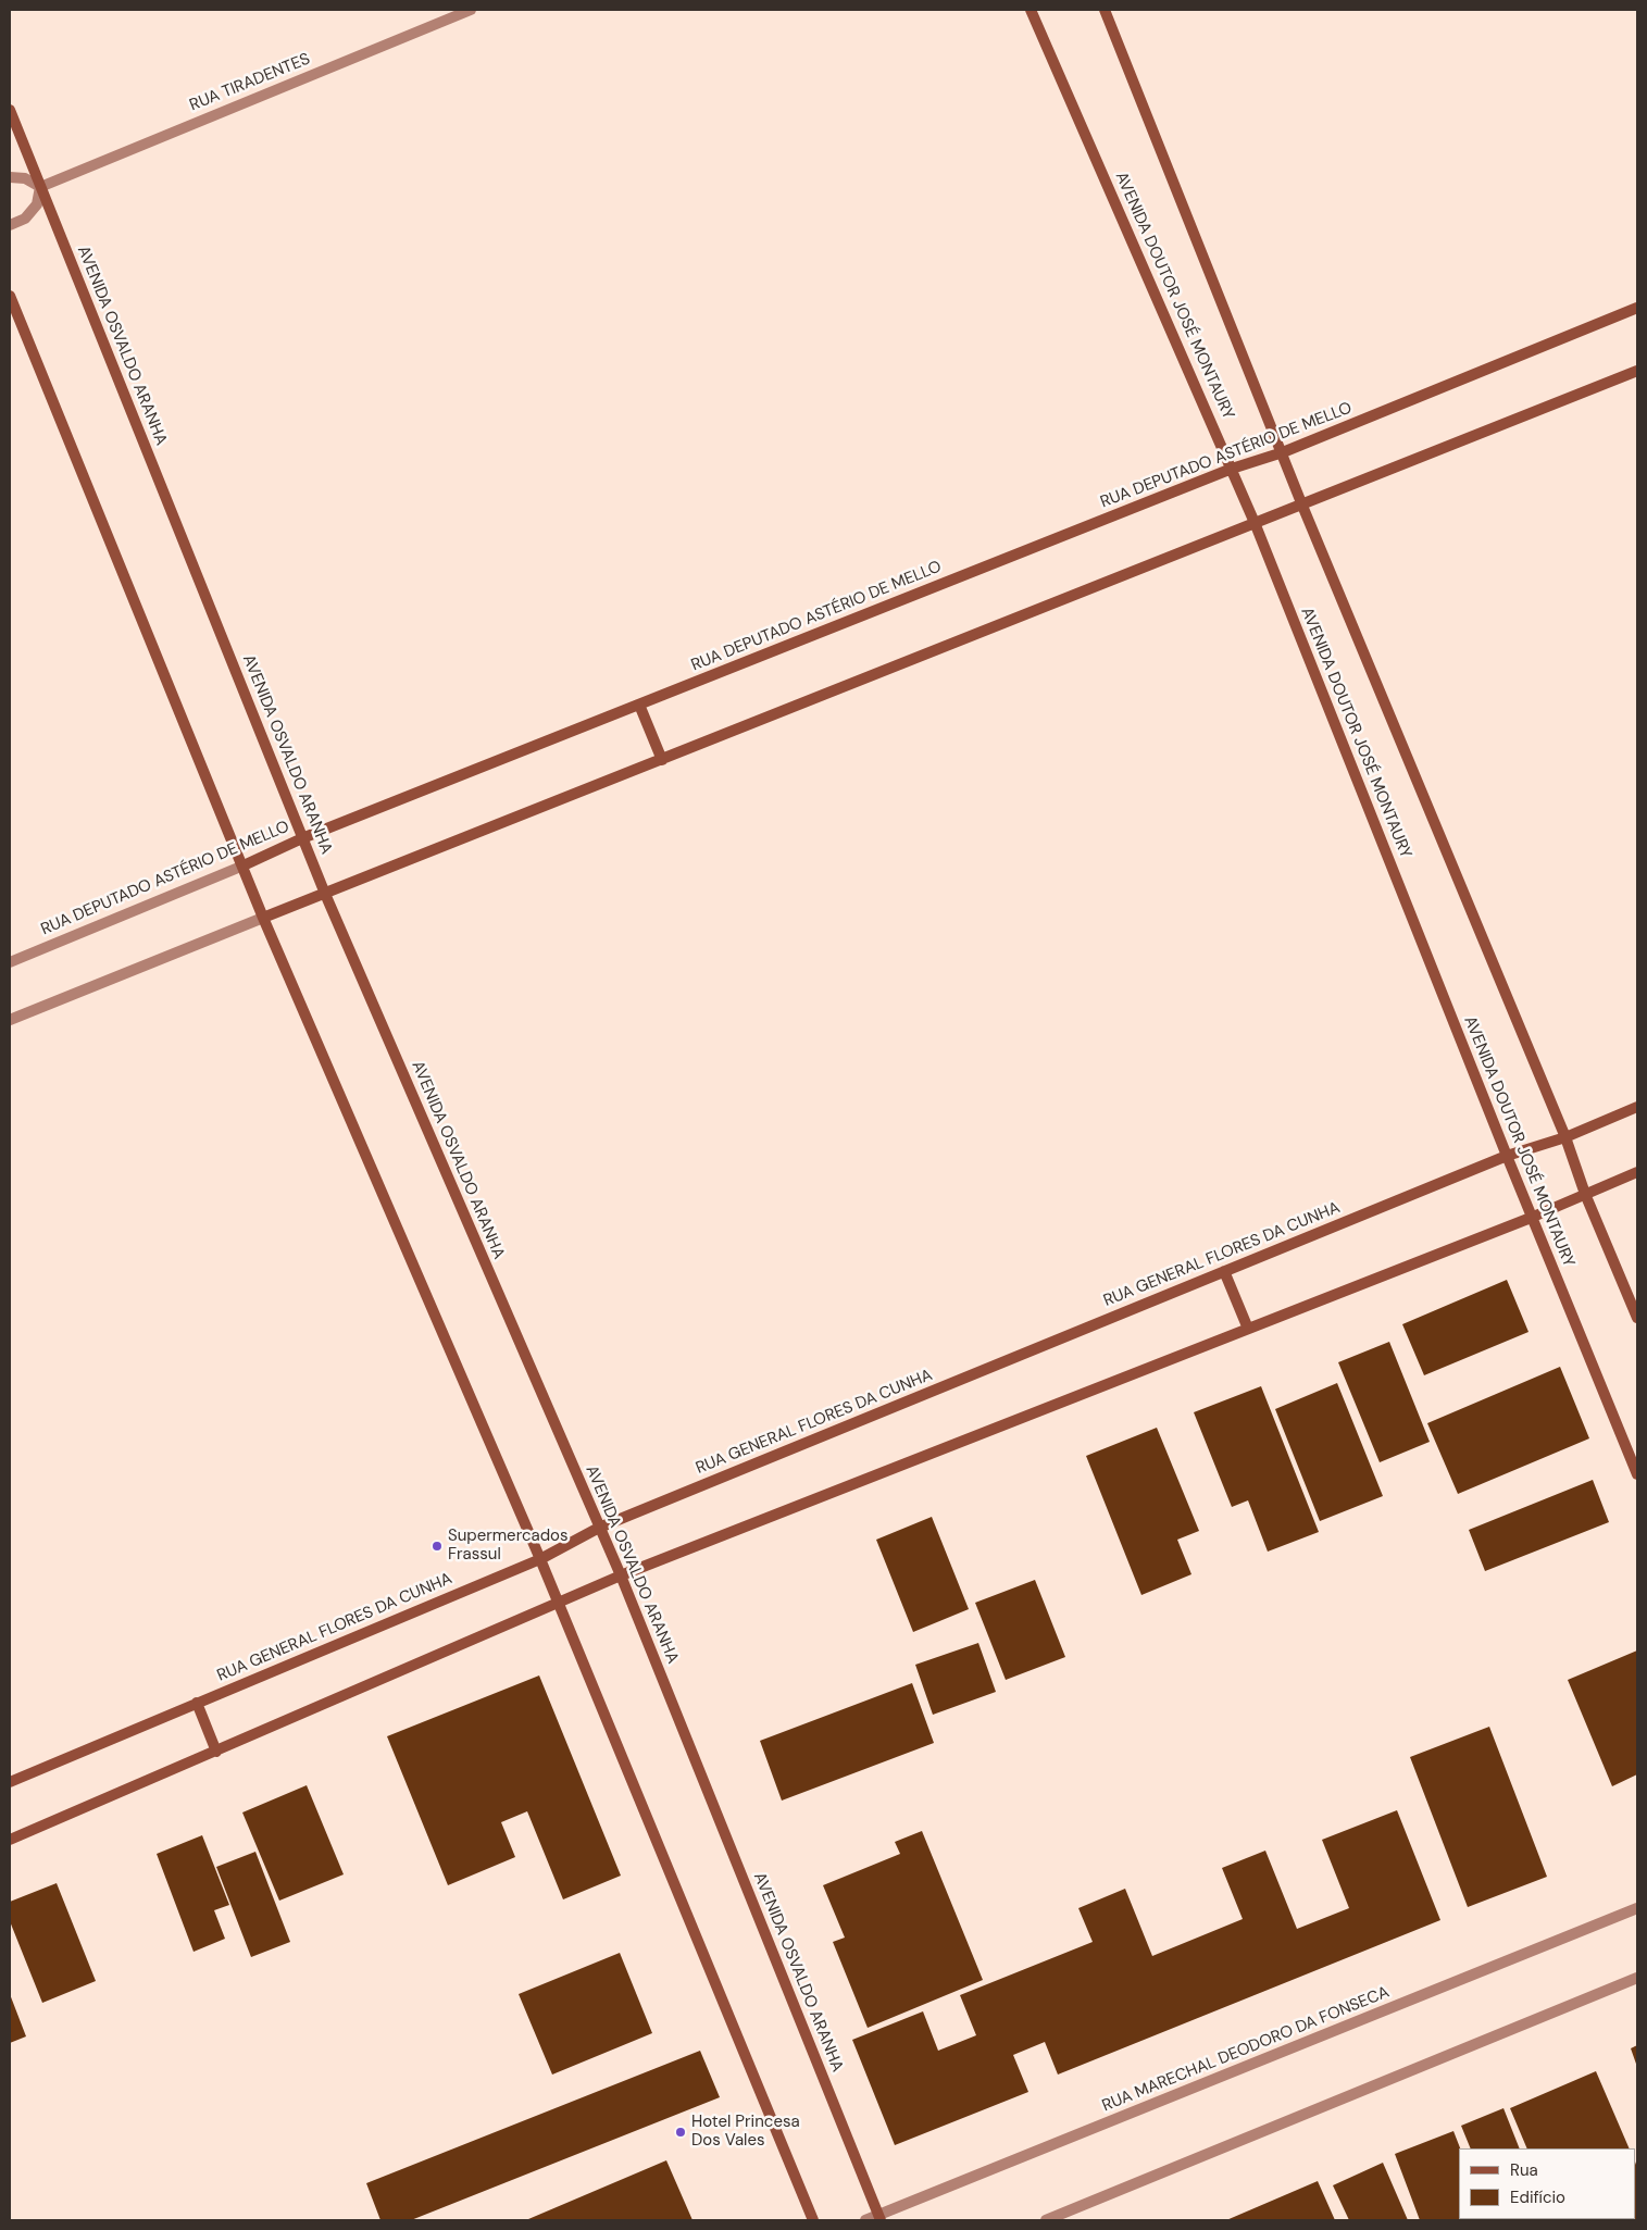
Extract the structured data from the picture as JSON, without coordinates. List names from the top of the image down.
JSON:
{
  "streets": {
    "street": [
      "RUA TIRADENTES",
      "AVENIDA DOUTOR JOSÉ MONTAURY",
      "AVENIDA OSVALDO ARANHA",
      "RUA DEPUTADO ASTÉRIO DE MELLO",
      "RUA GENERAL FLORES DA CUNHA",
      "RUA MARECHAL DEODORO DA FONSECA"
    ]
  },
  "crossings": [
    ["RUA TIRADENTES", "AVENIDA OSVALDO ARANHA"],
    ["AVENIDA DOUTOR JOSÉ MONTAURY", "RUA DEPUTADO ASTÉRIO DE MELLO"],
    ["AVENIDA DOUTOR JOSÉ MONTAURY", "RUA GENERAL FLORES DA CUNHA"],
    ["AVENIDA OSVALDO ARANHA", "RUA DEPUTADO ASTÉRIO DE MELLO"],
    ["AVENIDA OSVALDO ARANHA", "RUA GENERAL FLORES DA CUNHA"],
    ["AVENIDA OSVALDO ARANHA", "RUA MARECHAL DEODORO DA FONSECA"]
  ],
  "places": ["Supermercados Frassul", "Hotel Princesa Dos Vales"],
  "legend": ["Rua", "Edifício"]
}
